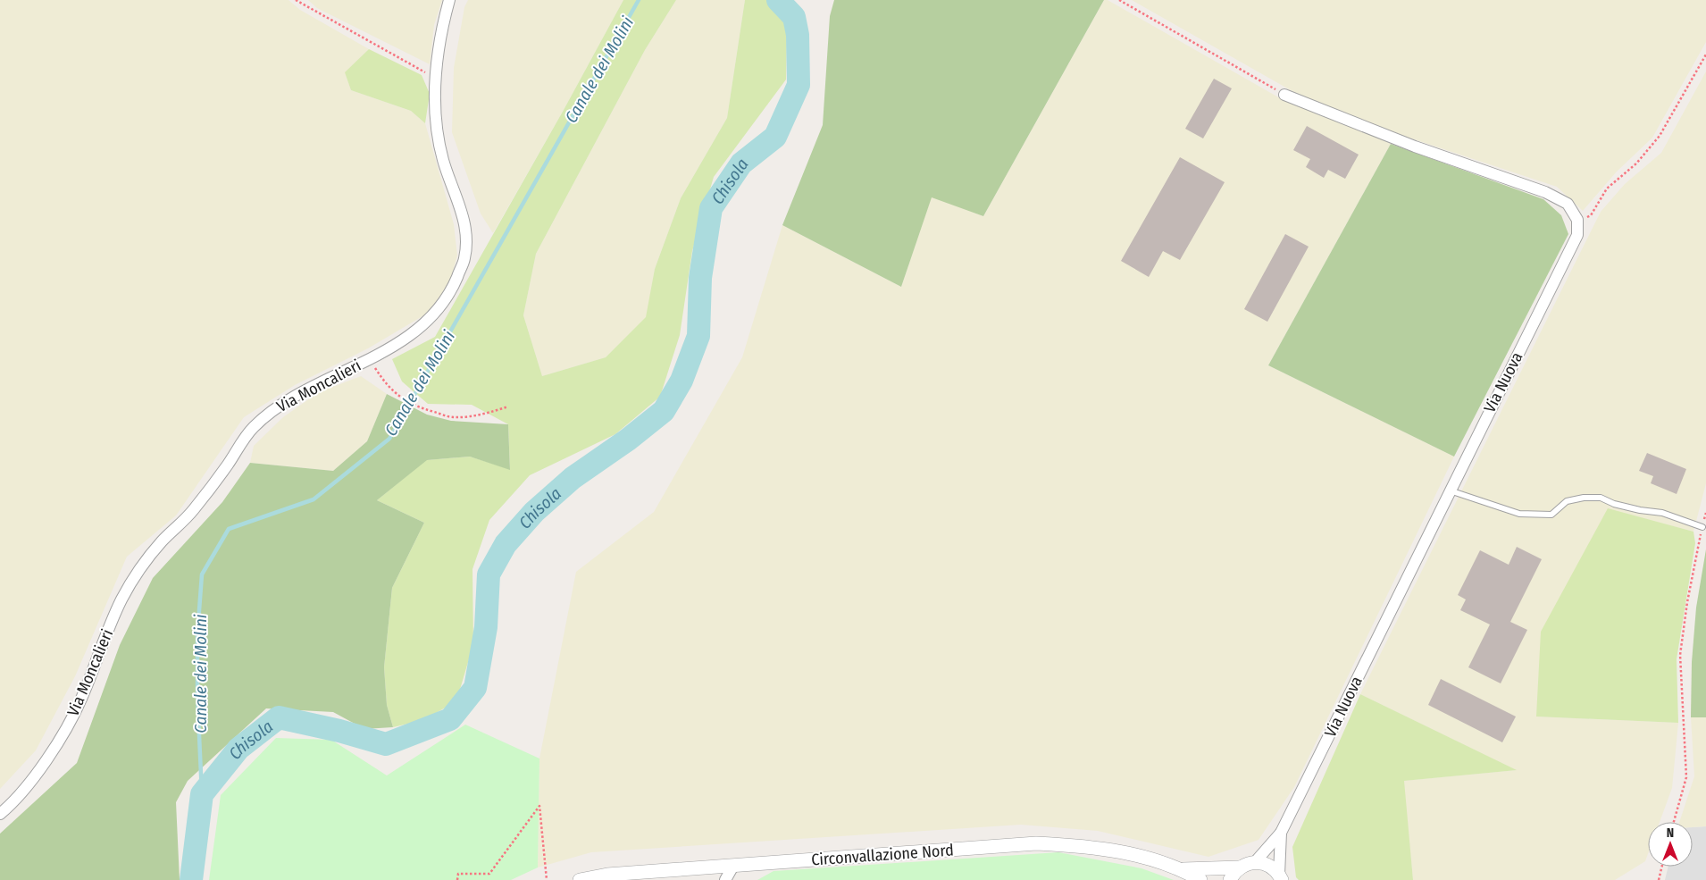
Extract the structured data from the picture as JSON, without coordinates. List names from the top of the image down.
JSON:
{
  "streets": {
    "street": ["Via Nuova", "Via Moncalieri", "Circonvallazione Nord"]
  },
  "crossings": [
    ["Via Nuova", "Circonvallazione Nord"]
  ],
  "water": ["Canale dei Molini", "Chisola"],
  "north": "top"
}
